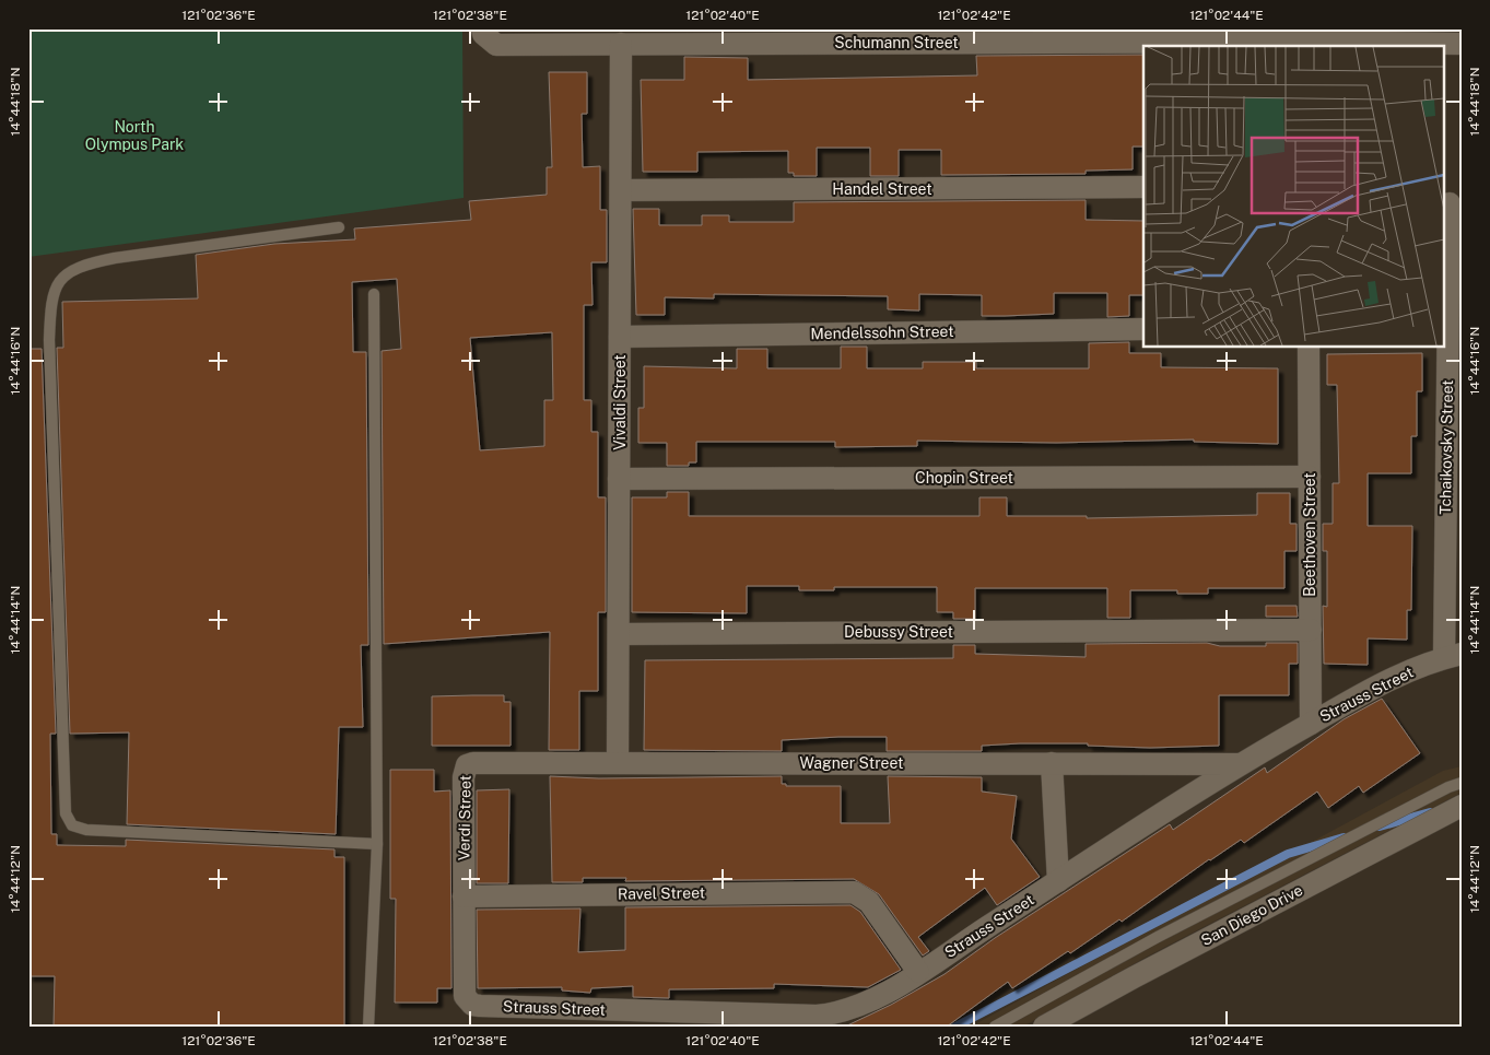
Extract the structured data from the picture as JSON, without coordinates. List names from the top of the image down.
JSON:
{
  "streets": {
    "street": [
      "Schumann Street",
      "Handel Street",
      "Mendelssohn Street",
      "Vivaldi Street",
      "Tchaikovsky Street",
      "Chopin Street",
      "Beethoven Street",
      "Debussy Street",
      "Strauss Street",
      "Wagner Street",
      "Verdi Street",
      "Ravel Street",
      "San Diego Drive"
    ]
  },
  "crossings": [
    ["Schumann Street", "Vivaldi Street"],
    ["Handel Street", "Vivaldi Street"],
    ["Mendelssohn Street", "Vivaldi Street"],
    ["Vivaldi Street", "Chopin Street"],
    ["Vivaldi Street", "Debussy Street"],
    ["Vivaldi Street", "Wagner Street"],
    ["Tchaikovsky Street", "Strauss Street"],
    ["Chopin Street", "Beethoven Street"],
    ["Beethoven Street", "Debussy Street"],
    ["Beethoven Street", "Strauss Street"],
    ["Strauss Street", "Wagner Street"],
    ["Strauss Street", "Verdi Street"],
    ["Strauss Street", "Ravel Street"],
    ["Wagner Street", "Verdi Street"],
    ["Verdi Street", "Ravel Street"]
  ],
  "parks": ["North Olympus Park"],
  "coordinates": [
    "121°02'36\"E",
    "121°02'38\"E",
    "121°02'40\"E",
    "121°02'42\"E",
    "121°02'44\"E",
    "14°44'18\"N",
    "14°44'16\"N",
    "14°44'14\"N",
    "14°44'12\"N"
  ]
}
